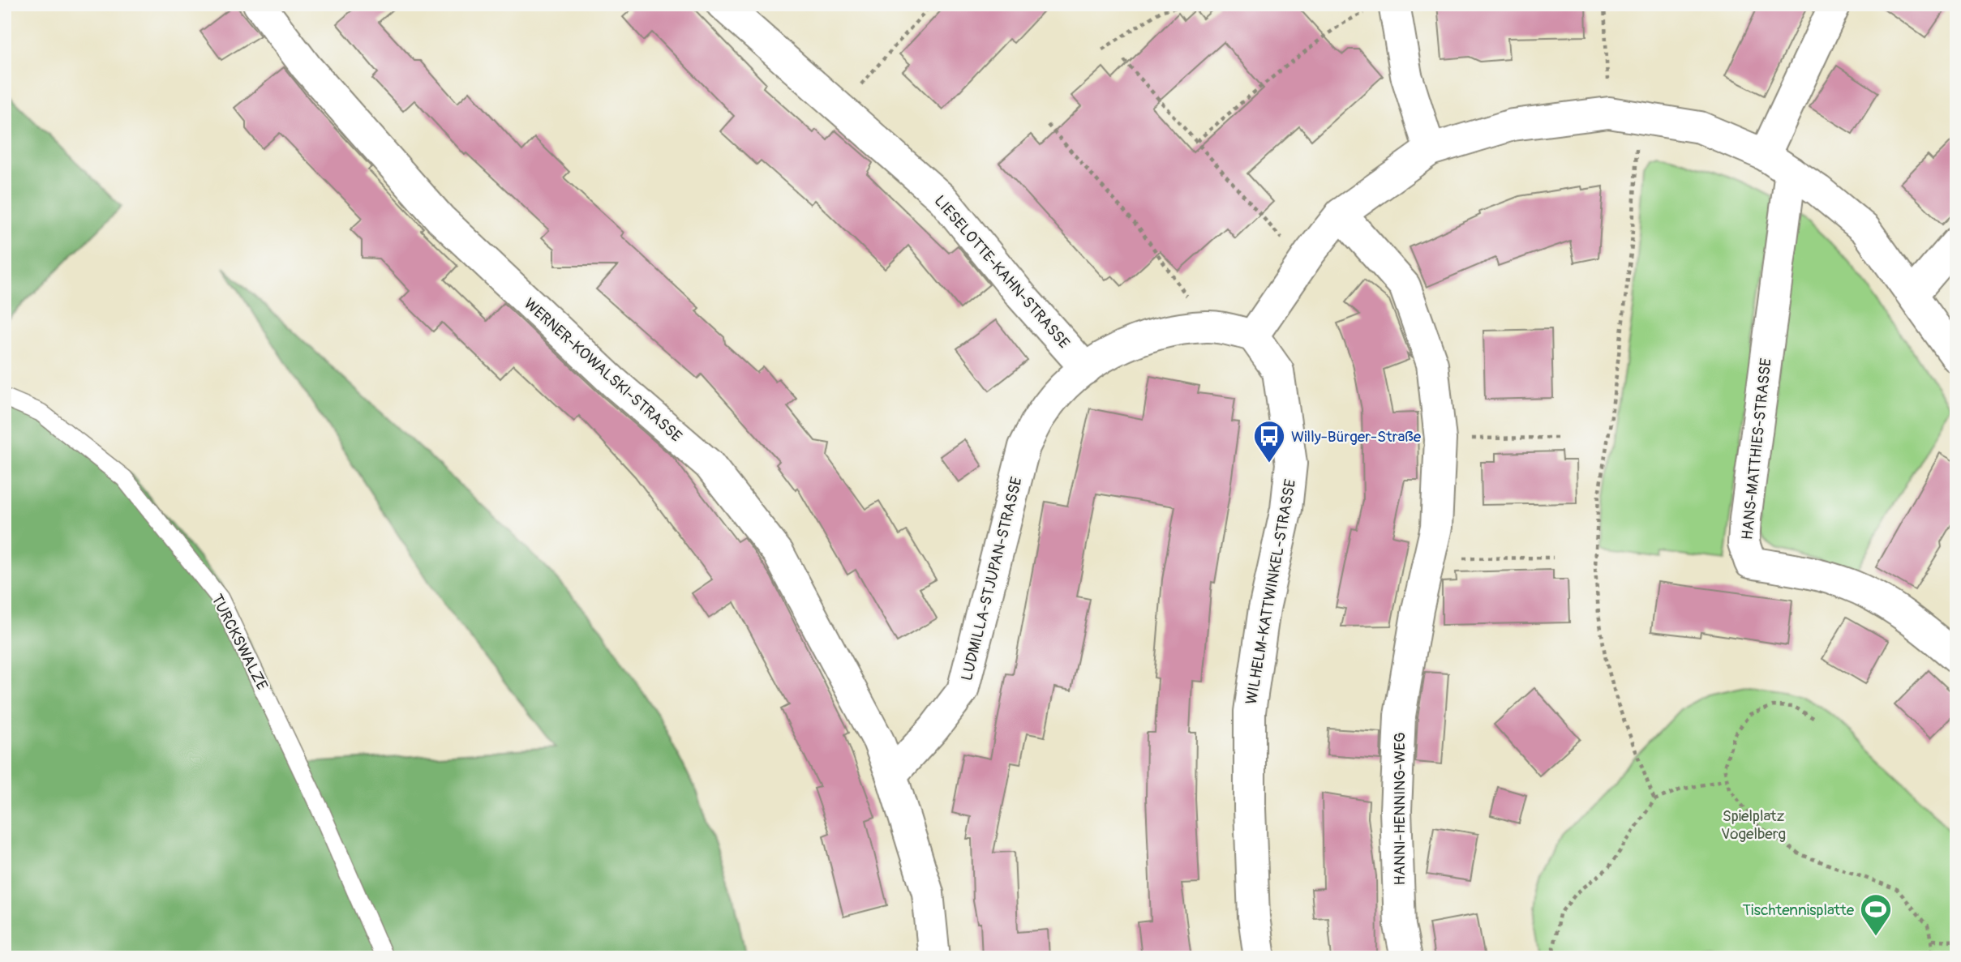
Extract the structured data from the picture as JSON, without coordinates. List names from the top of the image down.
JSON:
{
  "streets": {
    "street": [
      "LIESELOTTE-KAHN-STRASSE",
      "WERNER-KOWALSKI-STRASSE",
      "HANS-MATTHIES-STRASSE",
      "LUDMILLA-STJUPAN-STRASSE",
      "WILHELM-KATTWINKEL-STRASSE",
      "HANNI-HENNING-WEG"
    ],
    "lane": ["TURCKSWALZE"]
  },
  "crossings": [
    ["LIESELOTTE-KAHN-STRASSE", "LUDMILLA-STJUPAN-STRASSE"],
    ["WERNER-KOWALSKI-STRASSE", "LUDMILLA-STJUPAN-STRASSE"],
    ["LUDMILLA-STJUPAN-STRASSE", "WILHELM-KATTWINKEL-STRASSE"]
  ],
  "parks": ["Spielplatz Vogelberg"],
  "places": {
    "bus stop": ["Willy-Bürger-Straße"],
    "sports": ["Tischtennisplatte"]
  }
}
